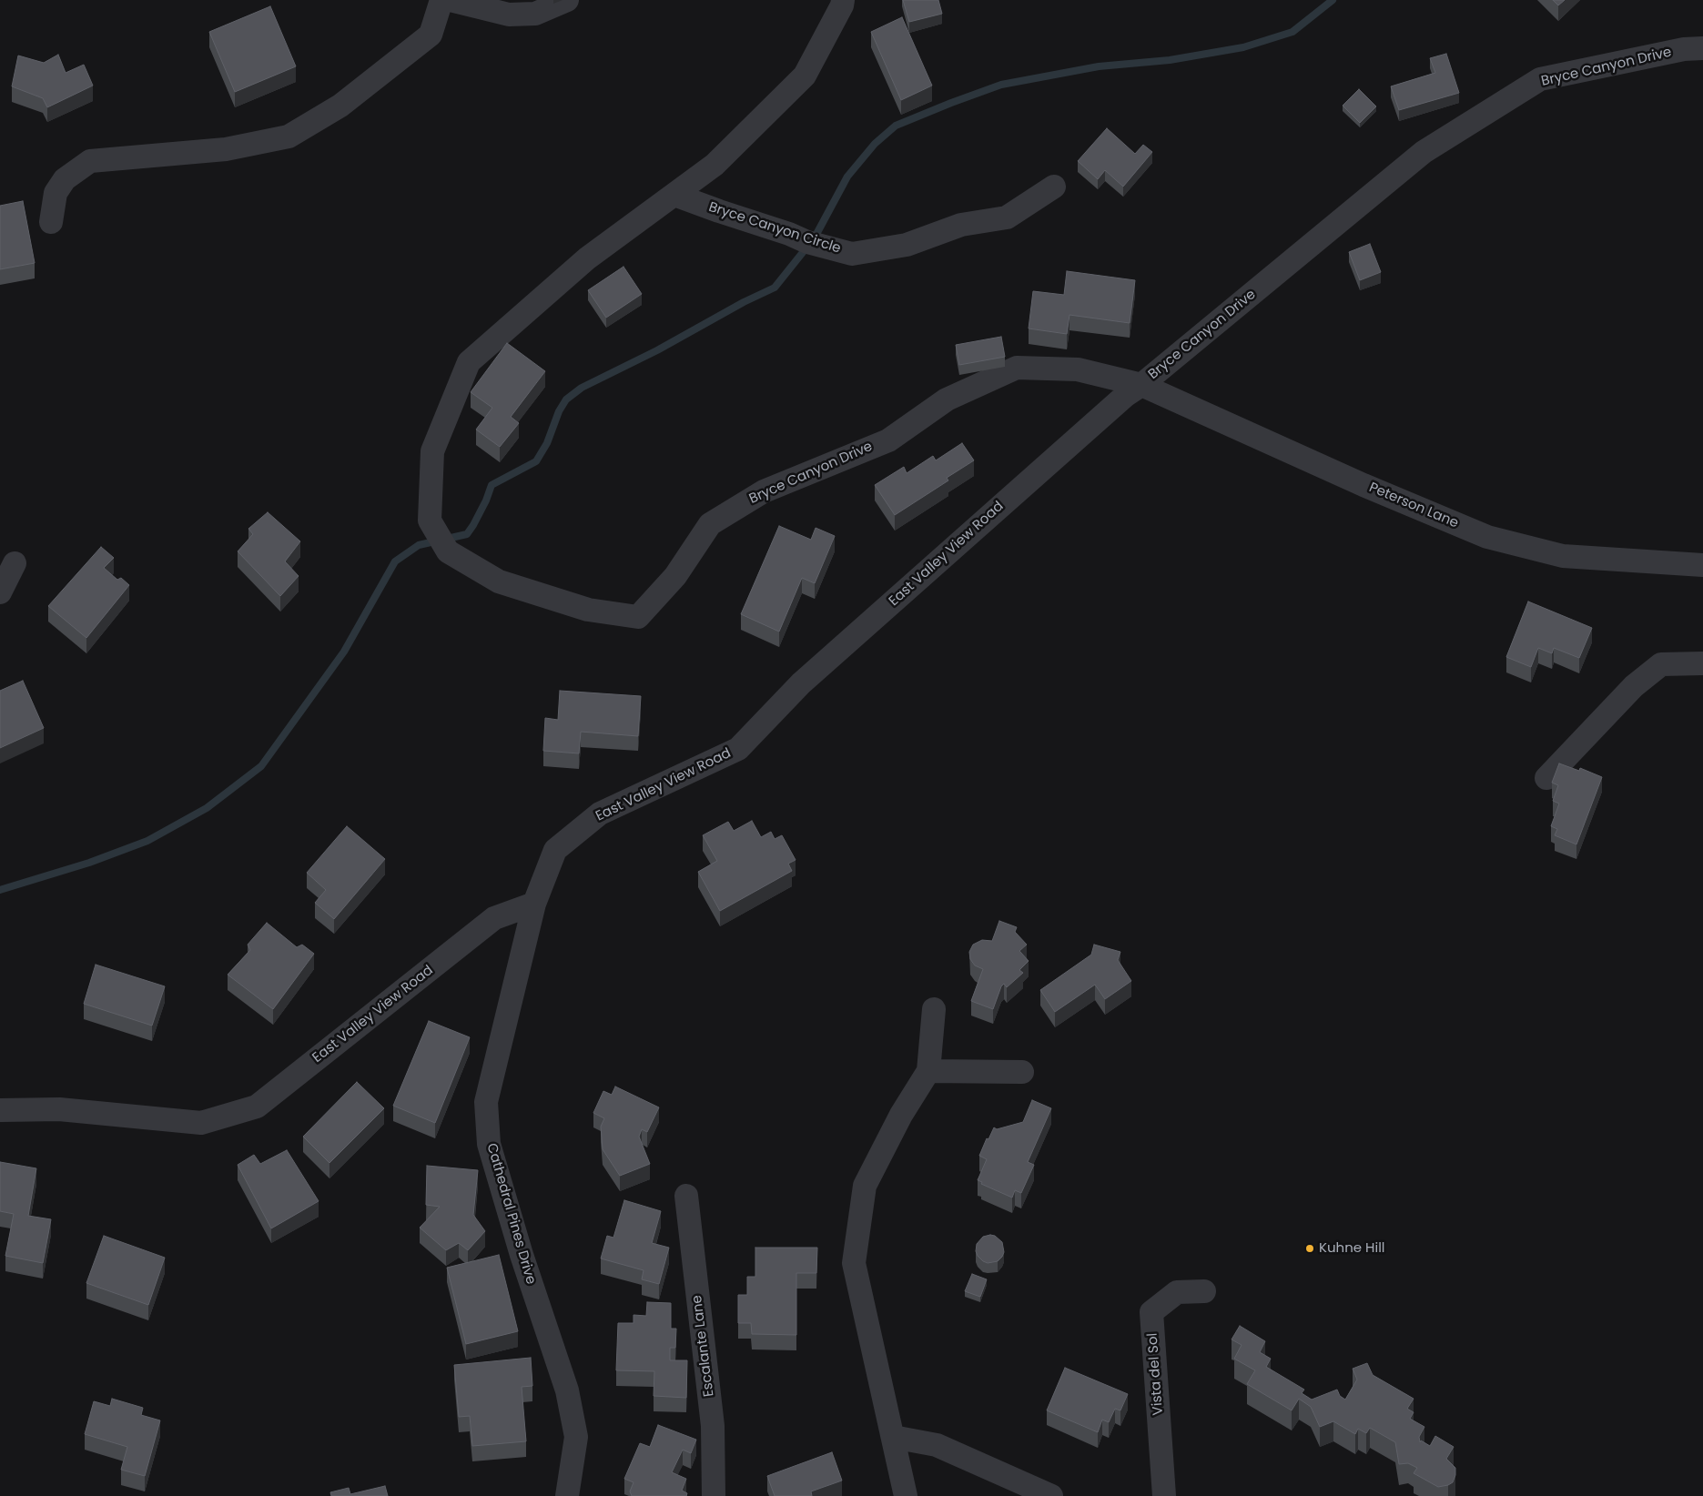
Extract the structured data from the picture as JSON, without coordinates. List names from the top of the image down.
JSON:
{
  "streets": {
    "street": [
      "Bryce Canyon Drive",
      "Bryce Canyon Circle",
      "Peterson Lane",
      "East Valley View Road",
      "Cathedral Pines Drive",
      "Escalante Lane",
      "Vista del Sol"
    ]
  },
  "crossings": [
    ["Bryce Canyon Drive", "Bryce Canyon Circle"],
    ["Bryce Canyon Drive", "Peterson Lane"],
    ["Bryce Canyon Drive", "East Valley View Road"],
    ["Peterson Lane", "East Valley View Road"],
    ["East Valley View Road", "Cathedral Pines Drive"]
  ],
  "places": ["Kuhne Hill"]
}
